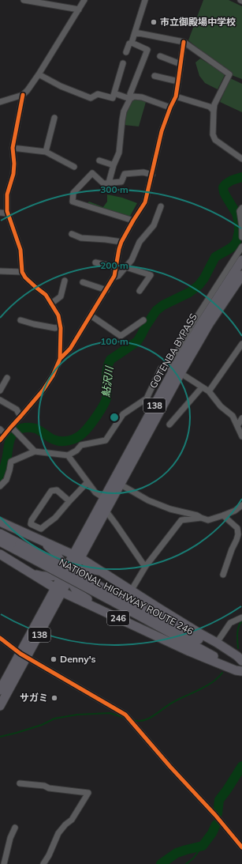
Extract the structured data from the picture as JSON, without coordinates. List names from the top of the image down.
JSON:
{
  "streets": {
    "highway": [
      "GOTENBA BYPASS",
      "138",
      "NATIONAL HIGHWAY ROUTE 246",
      "246"
    ]
  },
  "crossings": [
    ["138", "246"],
    ["NATIONAL HIGHWAY ROUTE 246", "246"]
  ],
  "water": ["鮎沢川"],
  "places": ["市立御殿場中学校", "Denny's", "サガミ"],
  "rings": ["300 m", "200 m", "100 m"]
}
